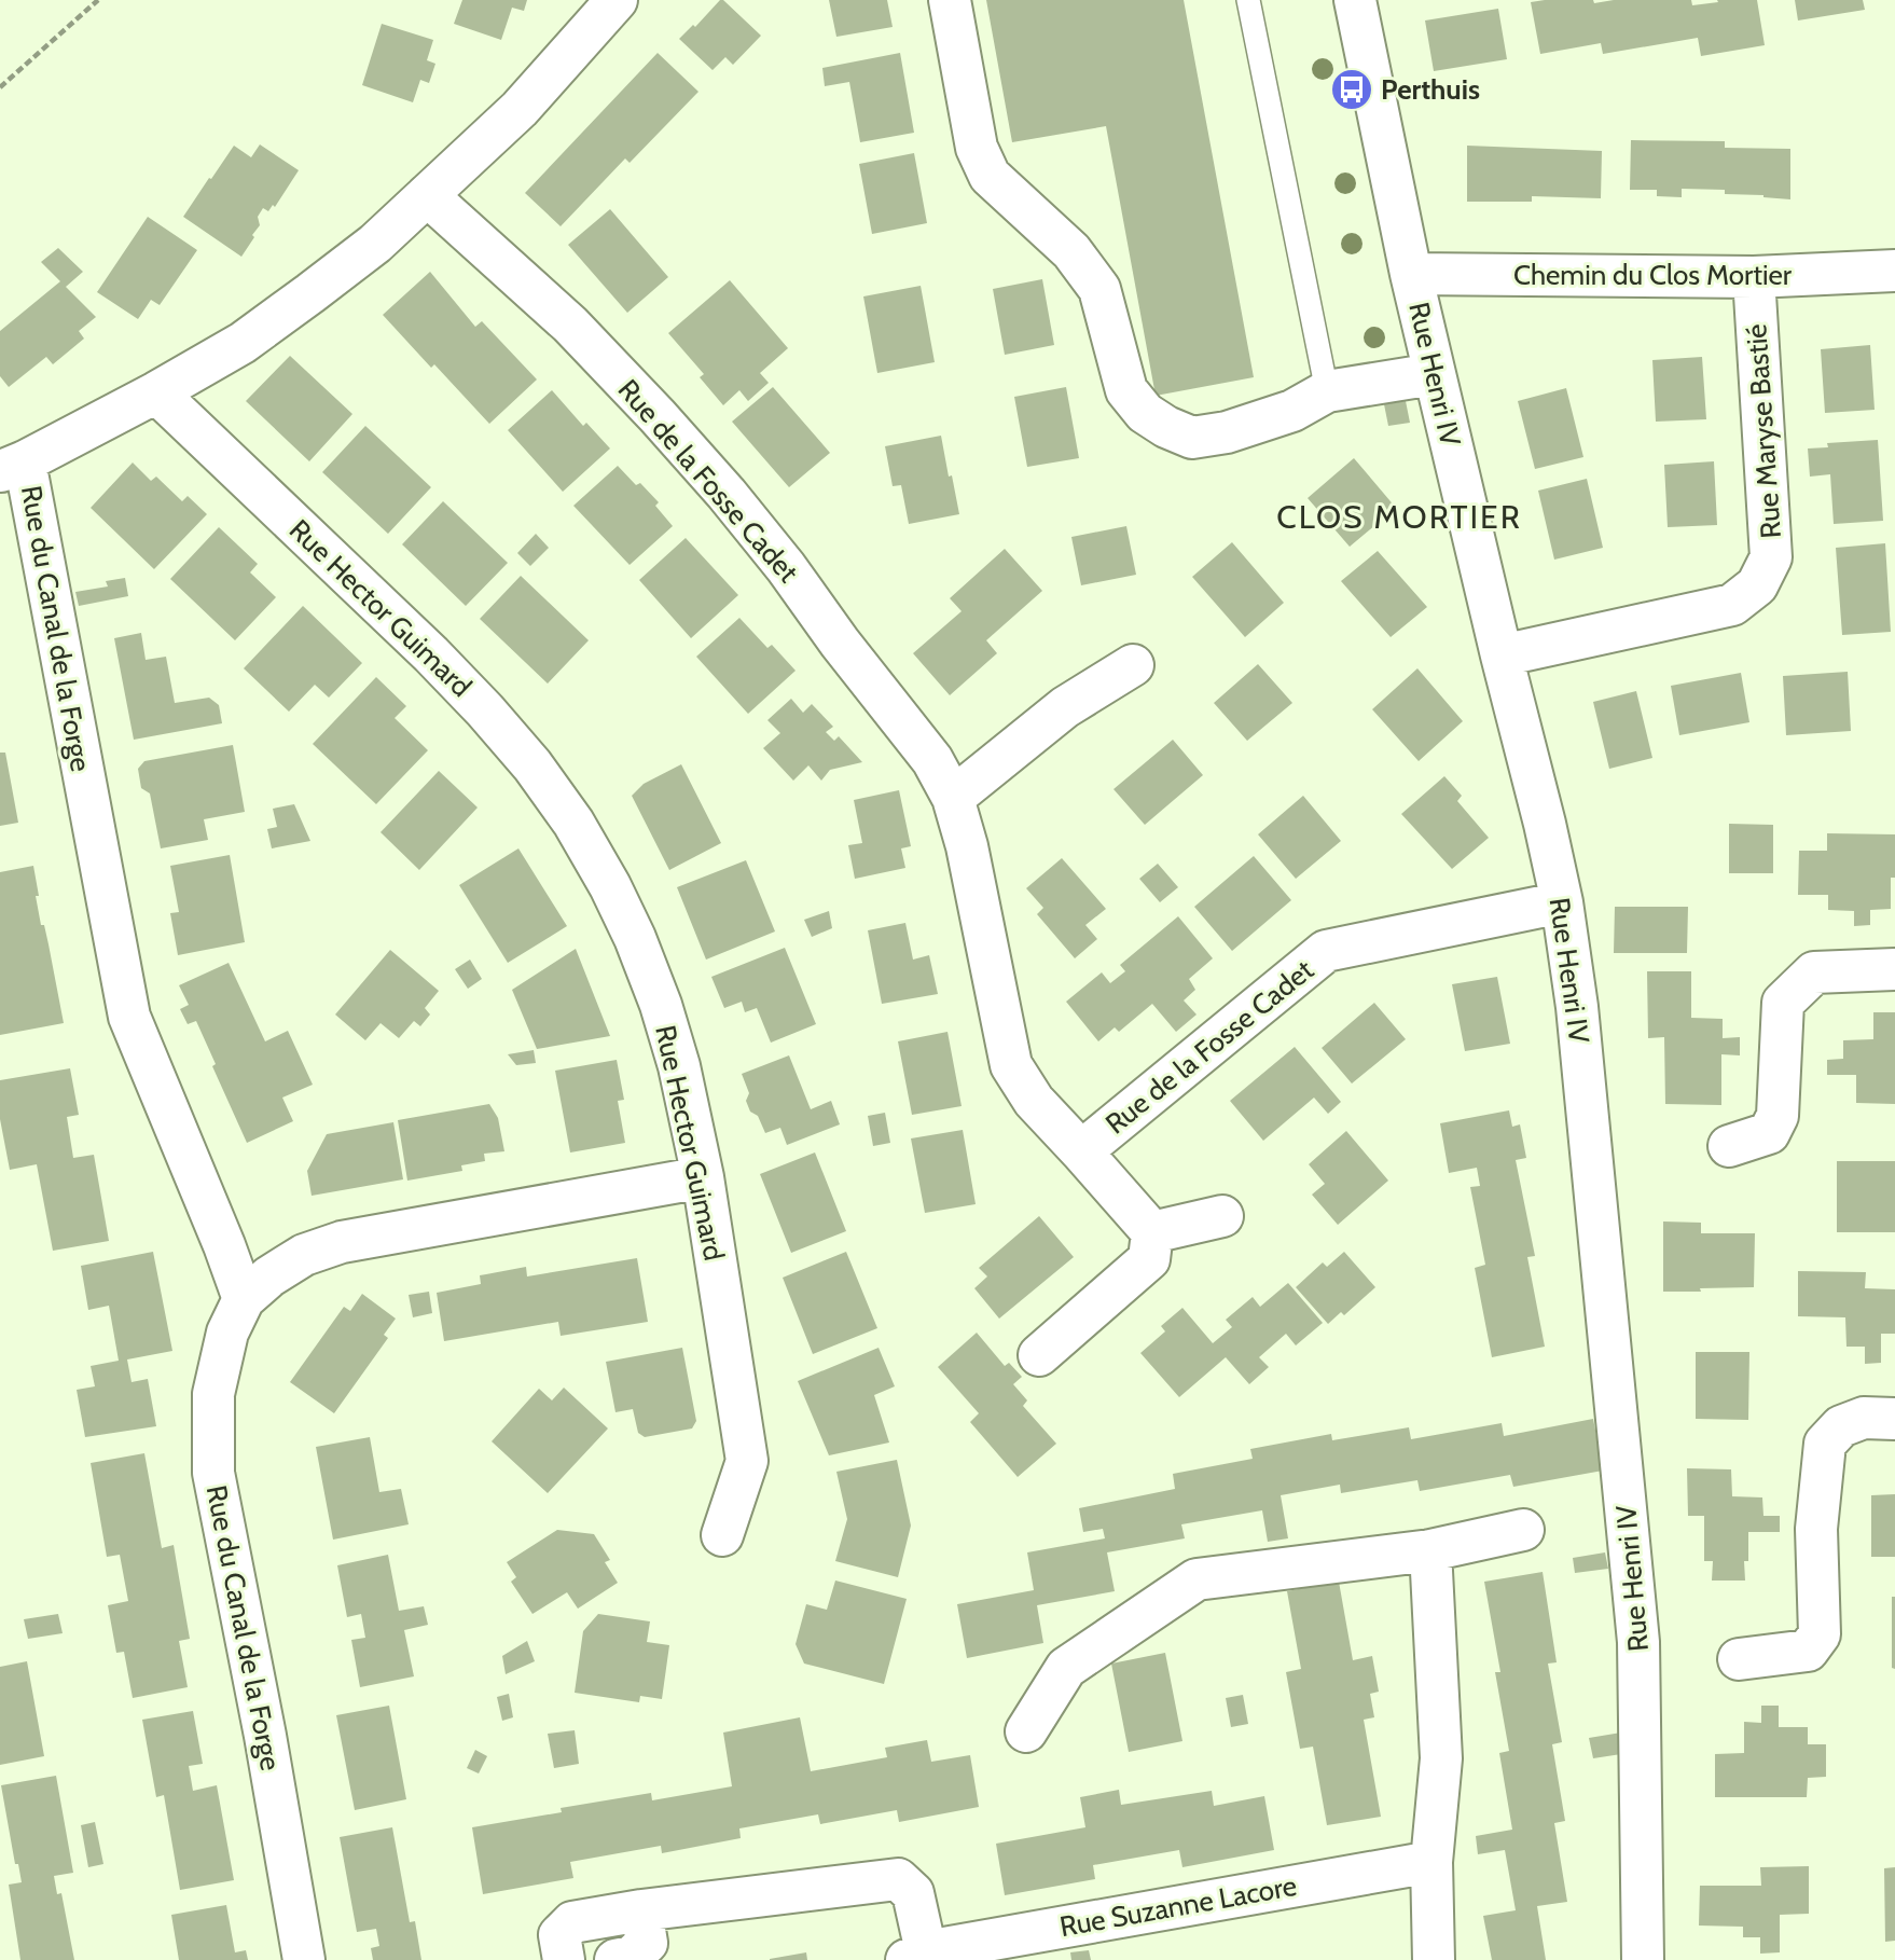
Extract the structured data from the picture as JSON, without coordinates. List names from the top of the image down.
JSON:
{
  "streets": {
    "street": [
      "Chemin du Clos Mortier",
      "Rue Henri IV",
      "Rue Maryse Bastié",
      "Rue de la Fosse Cadet",
      "Rue Hector Guimard",
      "Rue du Canal de la Forge",
      "Rue Suzanne Lacore"
    ]
  },
  "crossings": [
    ["Chemin du Clos Mortier", "Rue Henri IV"],
    ["Chemin du Clos Mortier", "Rue Maryse Bastié"],
    ["Rue Henri IV", "Rue Maryse Bastié"],
    ["Rue Henri IV", "Rue de la Fosse Cadet"],
    ["Rue de la Fosse Cadet", "Rue du Canal de la Forge"],
    ["Rue Hector Guimard", "Rue du Canal de la Forge"]
  ],
  "districts": ["CLOS MORTIER"],
  "places": {
    "bus stop": ["Perthuis"]
  }
}
